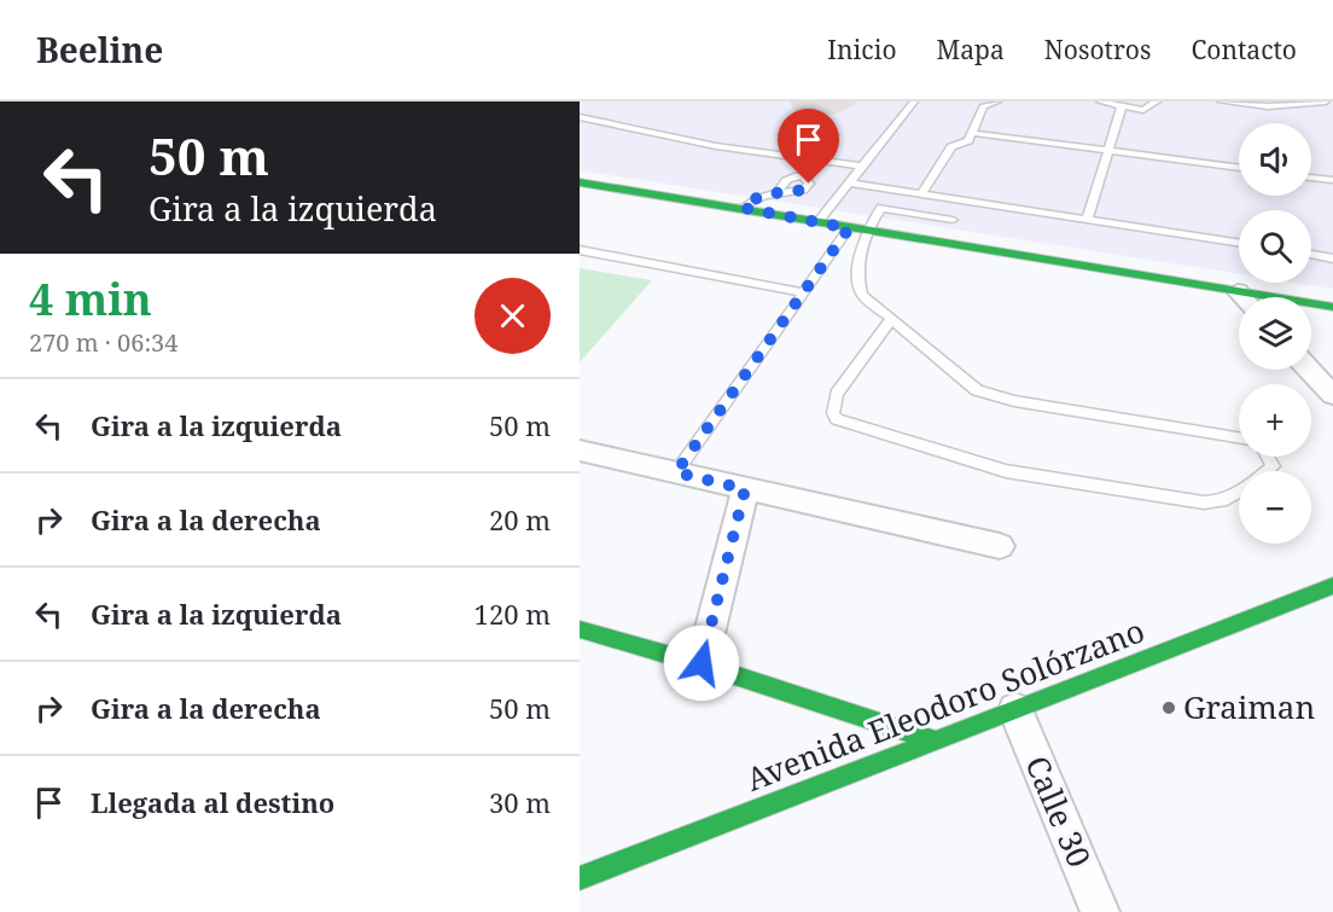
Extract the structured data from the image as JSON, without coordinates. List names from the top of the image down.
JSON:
{
  "streets": {
    "main road": ["Avenida Eleodoro Solórzano"],
    "street": ["Calle 30"]
  },
  "crossings": [
    ["Avenida Eleodoro Solórzano", "Calle 30"]
  ],
  "places": ["Graiman"],
  "page": {
    "header": "Beeline",
    "nav": [
      "Inicio",
      "Mapa",
      "Nosotros",
      "Contacto"
    ],
    "turn": ["50 m", "Gira a la izquierda"],
    "map_buttons": ["+", "−"],
    "heading": ["4 min", "270 m · 06:34"],
    "list": [
      {
        "name": "Gira a la izquierda",
        "value": "50 m"
      },
      {
        "name": "Gira a la derecha",
        "value": "20 m"
      },
      {
        "name": "Gira a la izquierda",
        "value": "120 m"
      },
      {
        "name": "Gira a la derecha",
        "value": "50 m"
      },
      {
        "name": "Llegada al destino",
        "value": "30 m"
      }
    ]
  }
}
